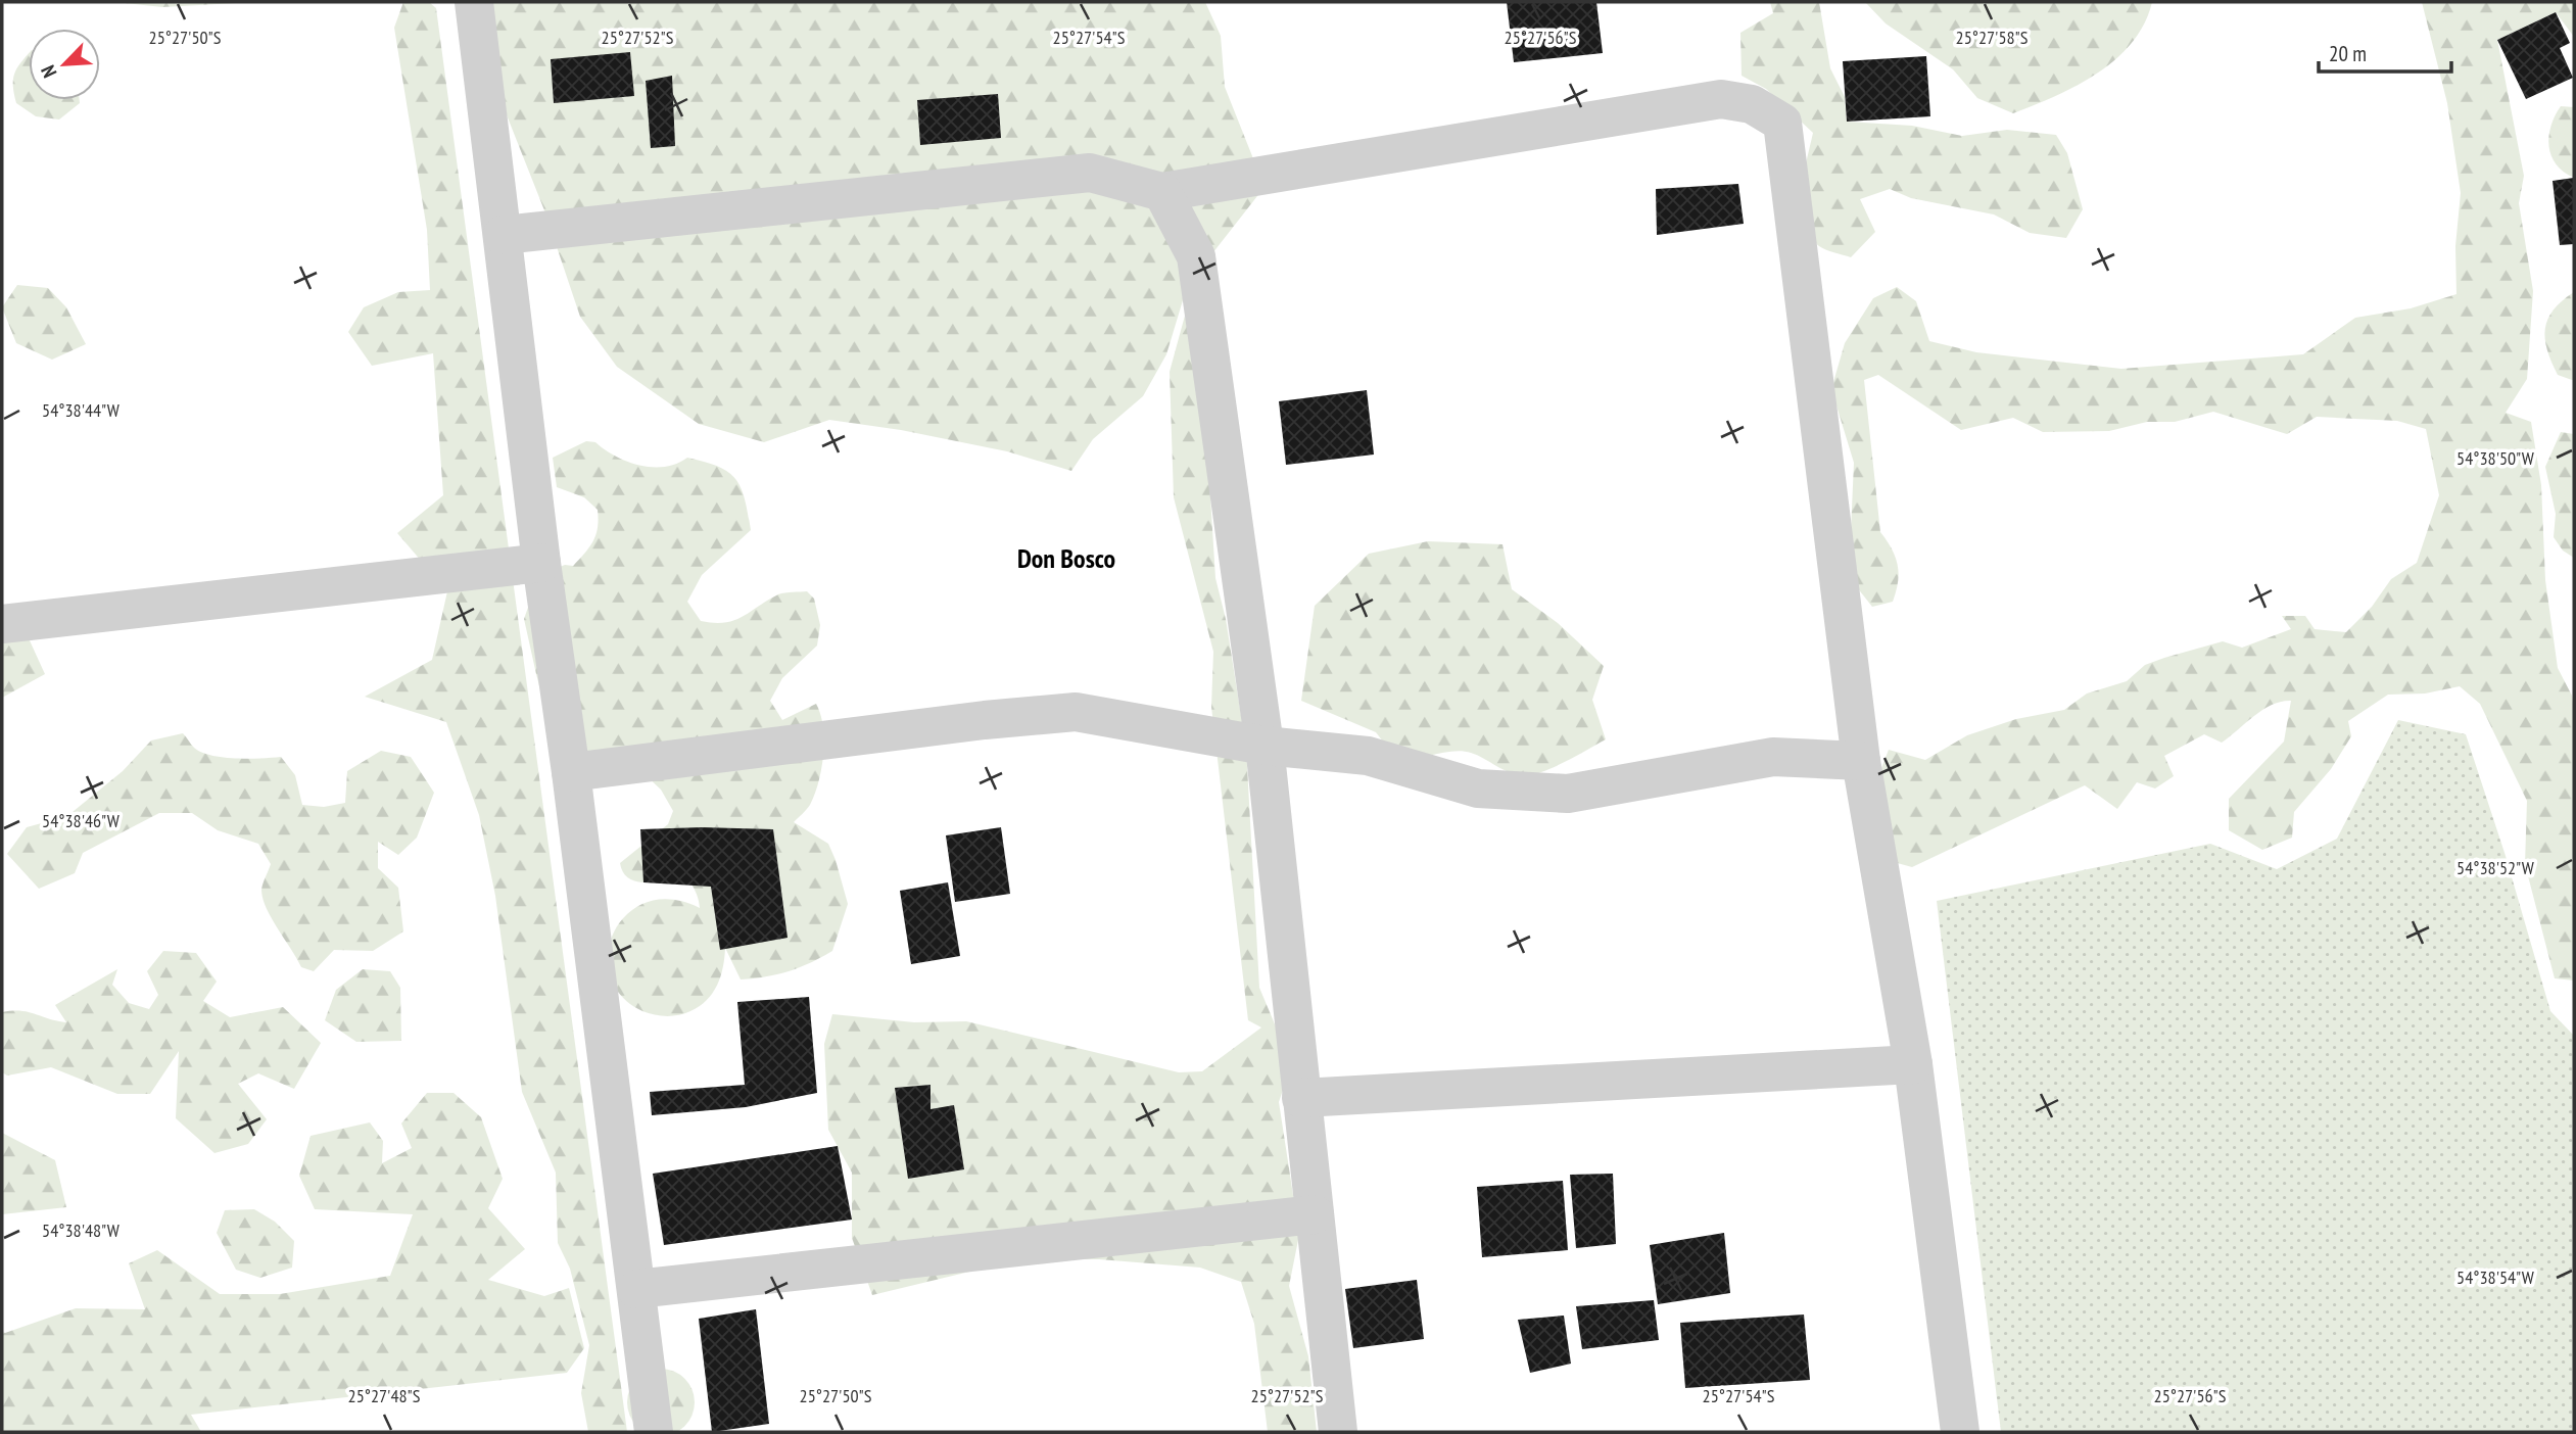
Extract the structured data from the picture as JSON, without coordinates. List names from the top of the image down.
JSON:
{
  "districts": ["Don Bosco"],
  "scale_bar": "20 m",
  "north": "bottom left",
  "coordinates": [
    "25°27'54\"S",
    "25°27'50\"S",
    "25°27'52\"S",
    "25°27'56\"S",
    "25°27'58\"S",
    "54°38'44\"W",
    "54°38'50\"W",
    "54°38'46\"W",
    "54°38'52\"W",
    "54°38'48\"W",
    "54°38'54\"W",
    "25°27'48\"S"
  ]
}
